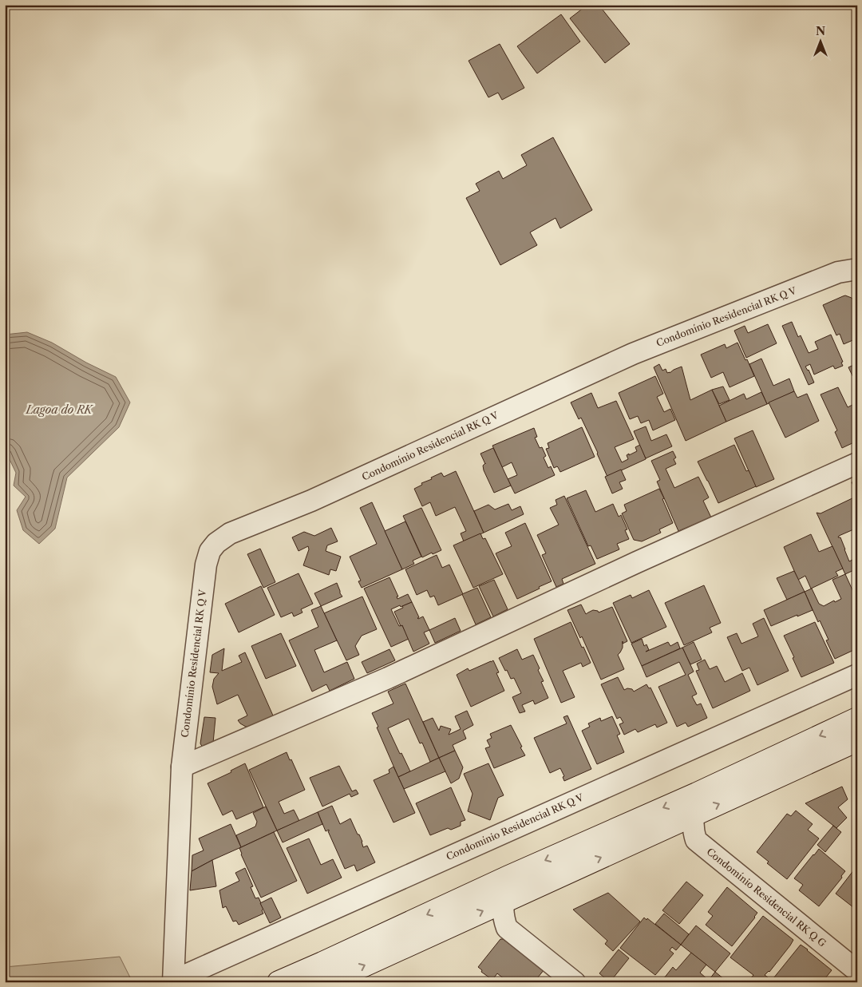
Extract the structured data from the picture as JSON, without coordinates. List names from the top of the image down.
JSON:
{
  "streets": {
    "street": ["Condomínio Residencial RK Q V", "Condomínio Residencial RK Q G"]
  },
  "water": ["Lagoa do RK"],
  "north": "top"
}
